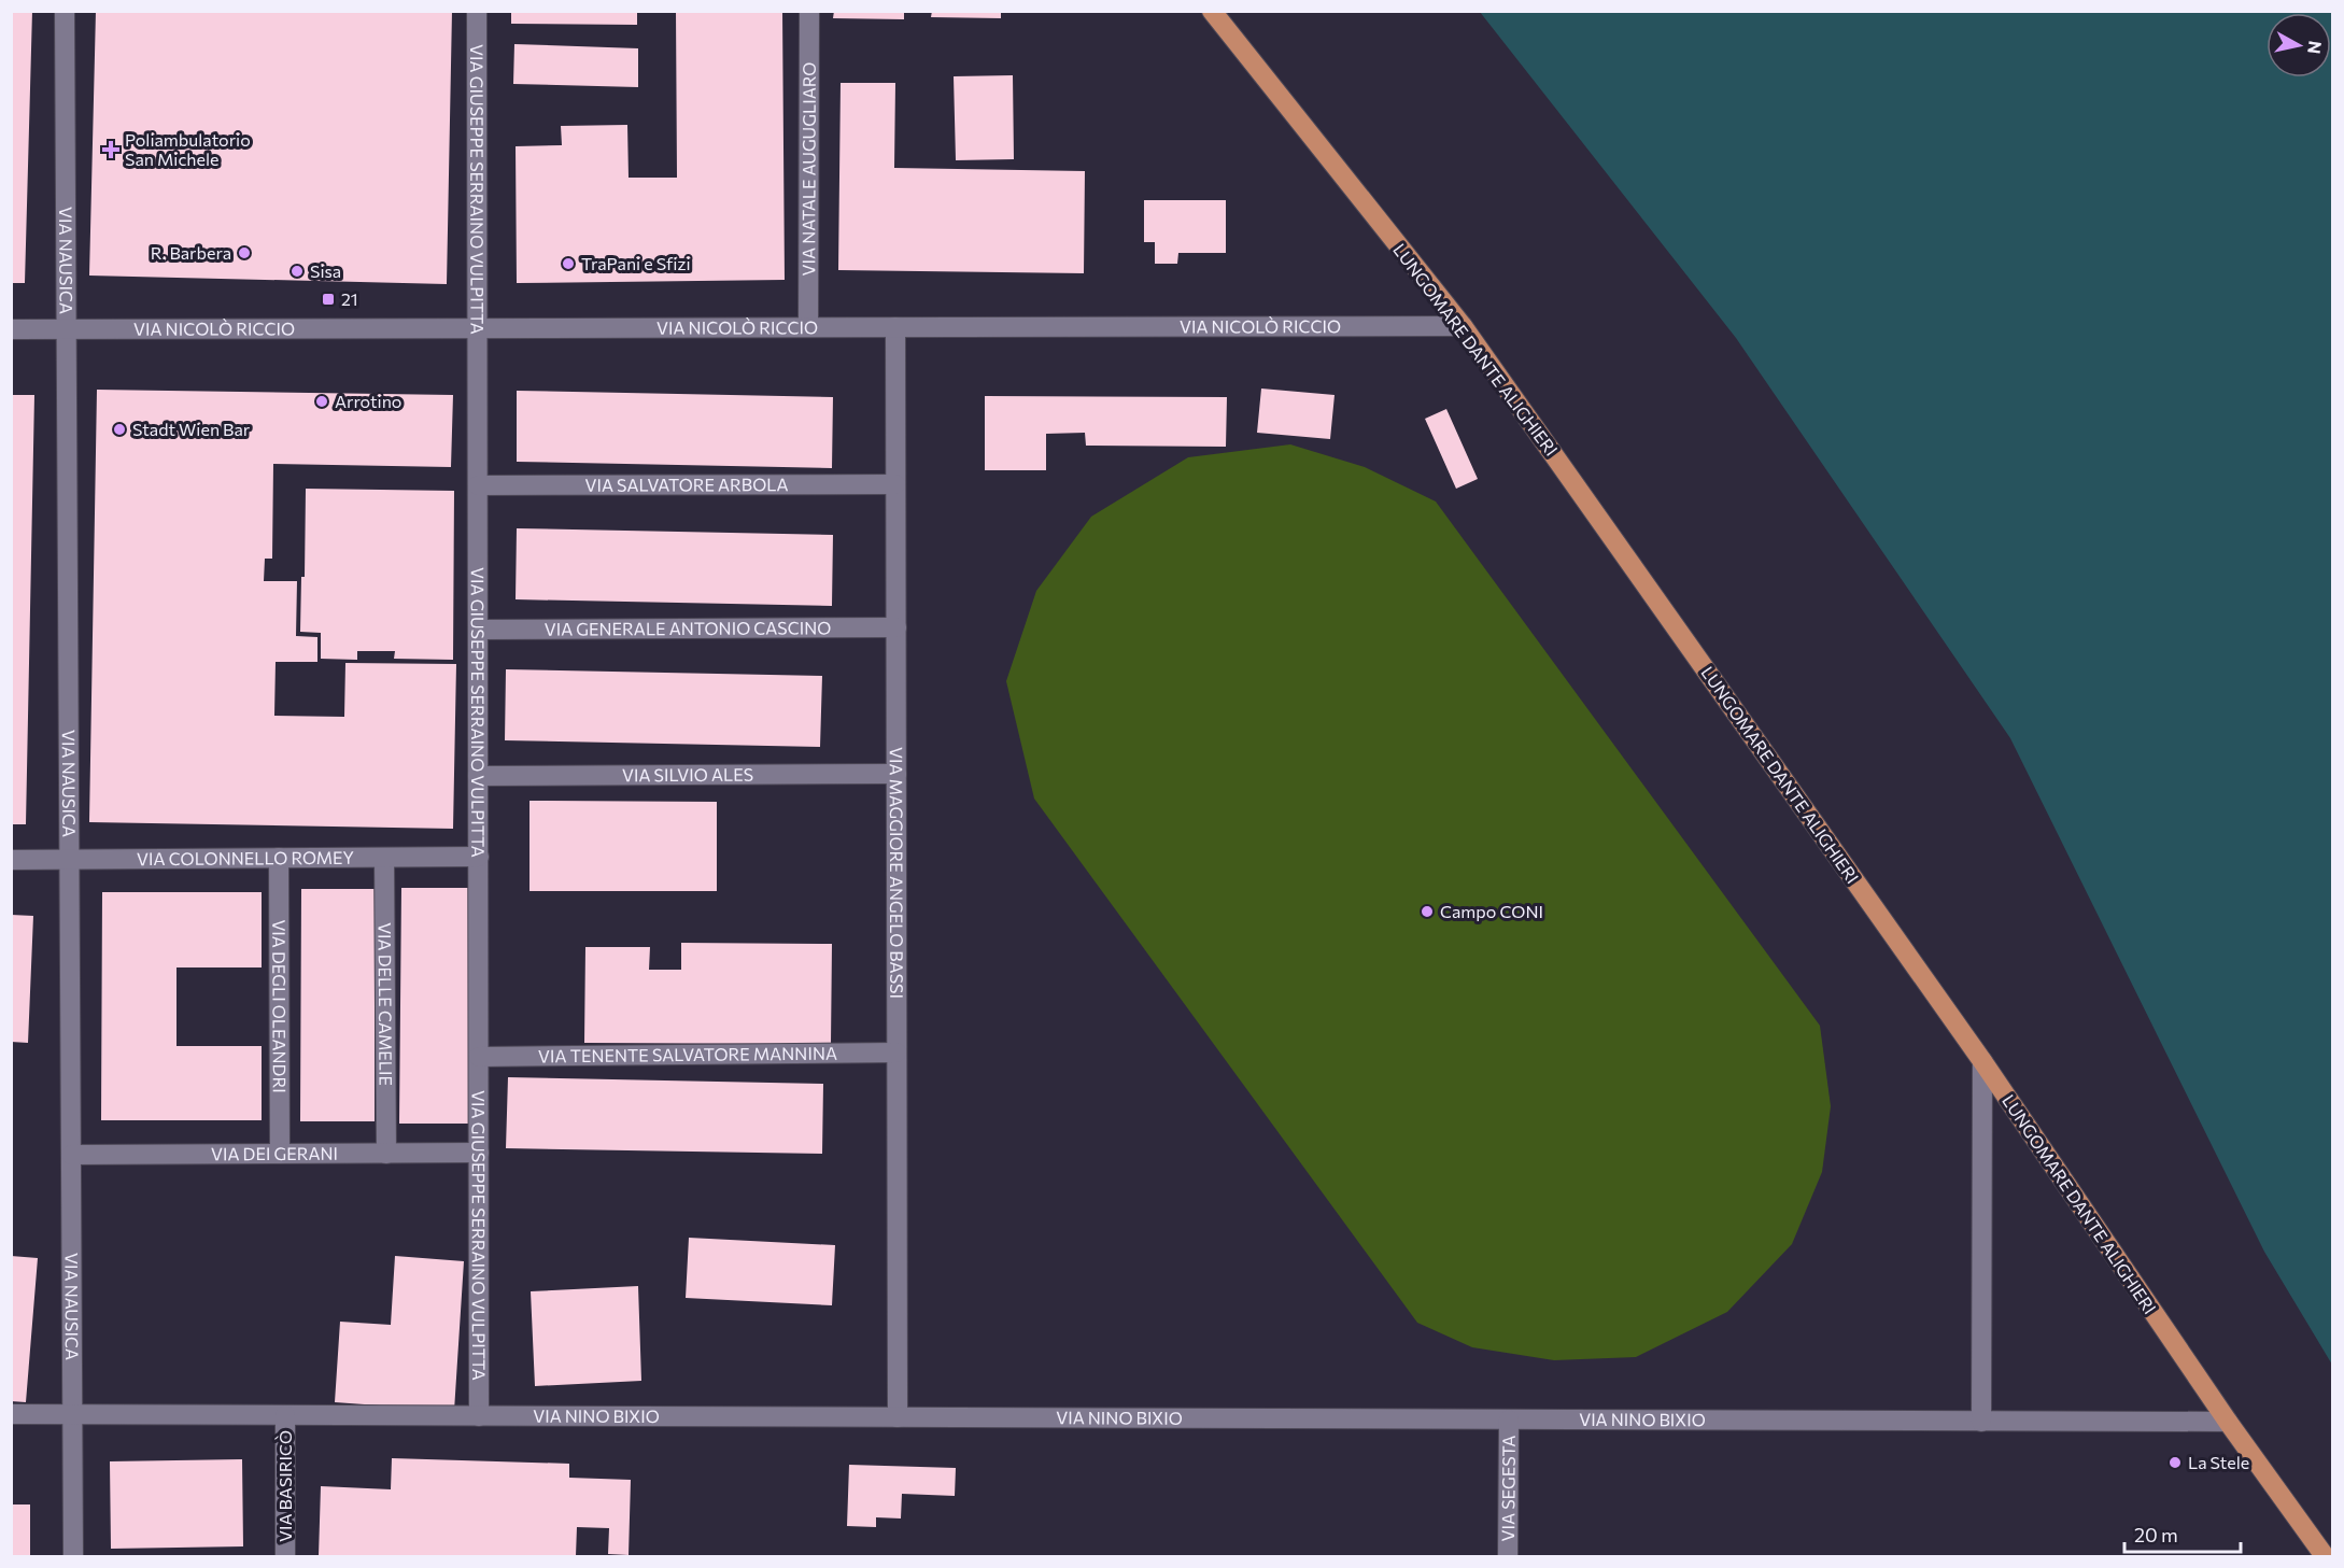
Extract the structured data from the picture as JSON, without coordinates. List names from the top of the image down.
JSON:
{
  "streets": {
    "main road": ["LUNGOMARE DANTE ALIGHIERI"],
    "street": [
      "VIA NATALE AUGUGLIARO",
      "VIA GIUSEPPE SERRAINO VULPITTA",
      "VIA NAUSICA",
      "VIA NICOLÒ RICCIO",
      "VIA SALVATORE ARBOLA",
      "VIA GENERALE ANTONIO CASCINO",
      "VIA SILVIO ALES",
      "VIA COLONNELLO ROMEY",
      "VIA MAGGIORE ANGELO BASSI",
      "VIA DELLE CAMELIE",
      "VIA DEGLI OLEANDRI",
      "VIA TENENTE SALVATORE MANNINA",
      "VIA DEI GERANI",
      "VIA NINO BIXIO",
      "VIA BASIRICÒ",
      "VIA SEGESTA"
    ]
  },
  "crossings": [
    ["VIA NATALE AUGUGLIARO", "VIA NICOLÒ RICCIO"],
    ["VIA GIUSEPPE SERRAINO VULPITTA", "VIA NICOLÒ RICCIO"],
    ["VIA GIUSEPPE SERRAINO VULPITTA", "VIA SALVATORE ARBOLA"],
    ["VIA GIUSEPPE SERRAINO VULPITTA", "VIA GENERALE ANTONIO CASCINO"],
    ["VIA GIUSEPPE SERRAINO VULPITTA", "VIA SILVIO ALES"],
    ["VIA GIUSEPPE SERRAINO VULPITTA", "VIA COLONNELLO ROMEY"],
    ["VIA GIUSEPPE SERRAINO VULPITTA", "VIA TENENTE SALVATORE MANNINA"],
    ["VIA GIUSEPPE SERRAINO VULPITTA", "VIA DEI GERANI"],
    ["VIA GIUSEPPE SERRAINO VULPITTA", "VIA NINO BIXIO"],
    ["VIA NAUSICA", "VIA NICOLÒ RICCIO"],
    ["VIA NAUSICA", "VIA COLONNELLO ROMEY"],
    ["VIA NAUSICA", "VIA DEI GERANI"],
    ["VIA NAUSICA", "VIA NINO BIXIO"],
    ["VIA NICOLÒ RICCIO", "LUNGOMARE DANTE ALIGHIERI"],
    ["VIA NICOLÒ RICCIO", "VIA MAGGIORE ANGELO BASSI"],
    ["LUNGOMARE DANTE ALIGHIERI", "VIA NINO BIXIO"],
    ["VIA SALVATORE ARBOLA", "VIA MAGGIORE ANGELO BASSI"],
    ["VIA GENERALE ANTONIO CASCINO", "VIA MAGGIORE ANGELO BASSI"],
    ["VIA SILVIO ALES", "VIA MAGGIORE ANGELO BASSI"],
    ["VIA COLONNELLO ROMEY", "VIA DELLE CAMELIE"],
    ["VIA COLONNELLO ROMEY", "VIA DEGLI OLEANDRI"],
    ["VIA MAGGIORE ANGELO BASSI", "VIA TENENTE SALVATORE MANNINA"],
    ["VIA MAGGIORE ANGELO BASSI", "VIA NINO BIXIO"],
    ["VIA DELLE CAMELIE", "VIA DEI GERANI"],
    ["VIA DEGLI OLEANDRI", "VIA DEI GERANI"],
    ["VIA NINO BIXIO", "VIA BASIRICÒ"],
    ["VIA NINO BIXIO", "VIA SEGESTA"]
  ],
  "places": {
    "health": ["Poliambulatorio San Michele"],
    "other": [
      "R. Barbera",
      "TraPani e Sfizi",
      "Sisa",
      "Arrotino",
      "Stadt Wien Bar",
      "Campo CONI",
      "La Stele"
    ],
    "transit": ["21"]
  },
  "scale_bar": "20 m",
  "north": "right"
}
